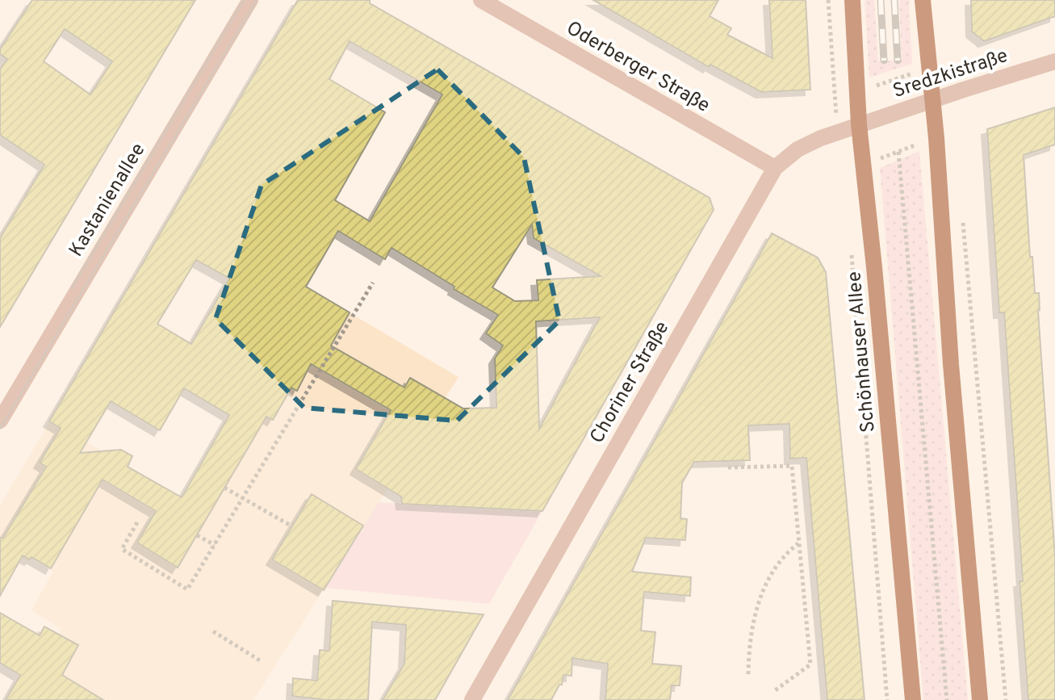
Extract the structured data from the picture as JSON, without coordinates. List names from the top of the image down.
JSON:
{
  "streets": {
    "main road": ["Schönhauser Allee"],
    "street": [
      "Oderberger Straße",
      "Sredzkistraße",
      "Kastanienallee",
      "Choriner Straße"
    ]
  },
  "crossings": [
    ["Oderberger Straße", "Choriner Straße"],
    ["Sredzkistraße", "Schönhauser Allee"],
    ["Sredzkistraße", "Choriner Straße"],
    ["Schönhauser Allee", "Choriner Straße"]
  ]
}
